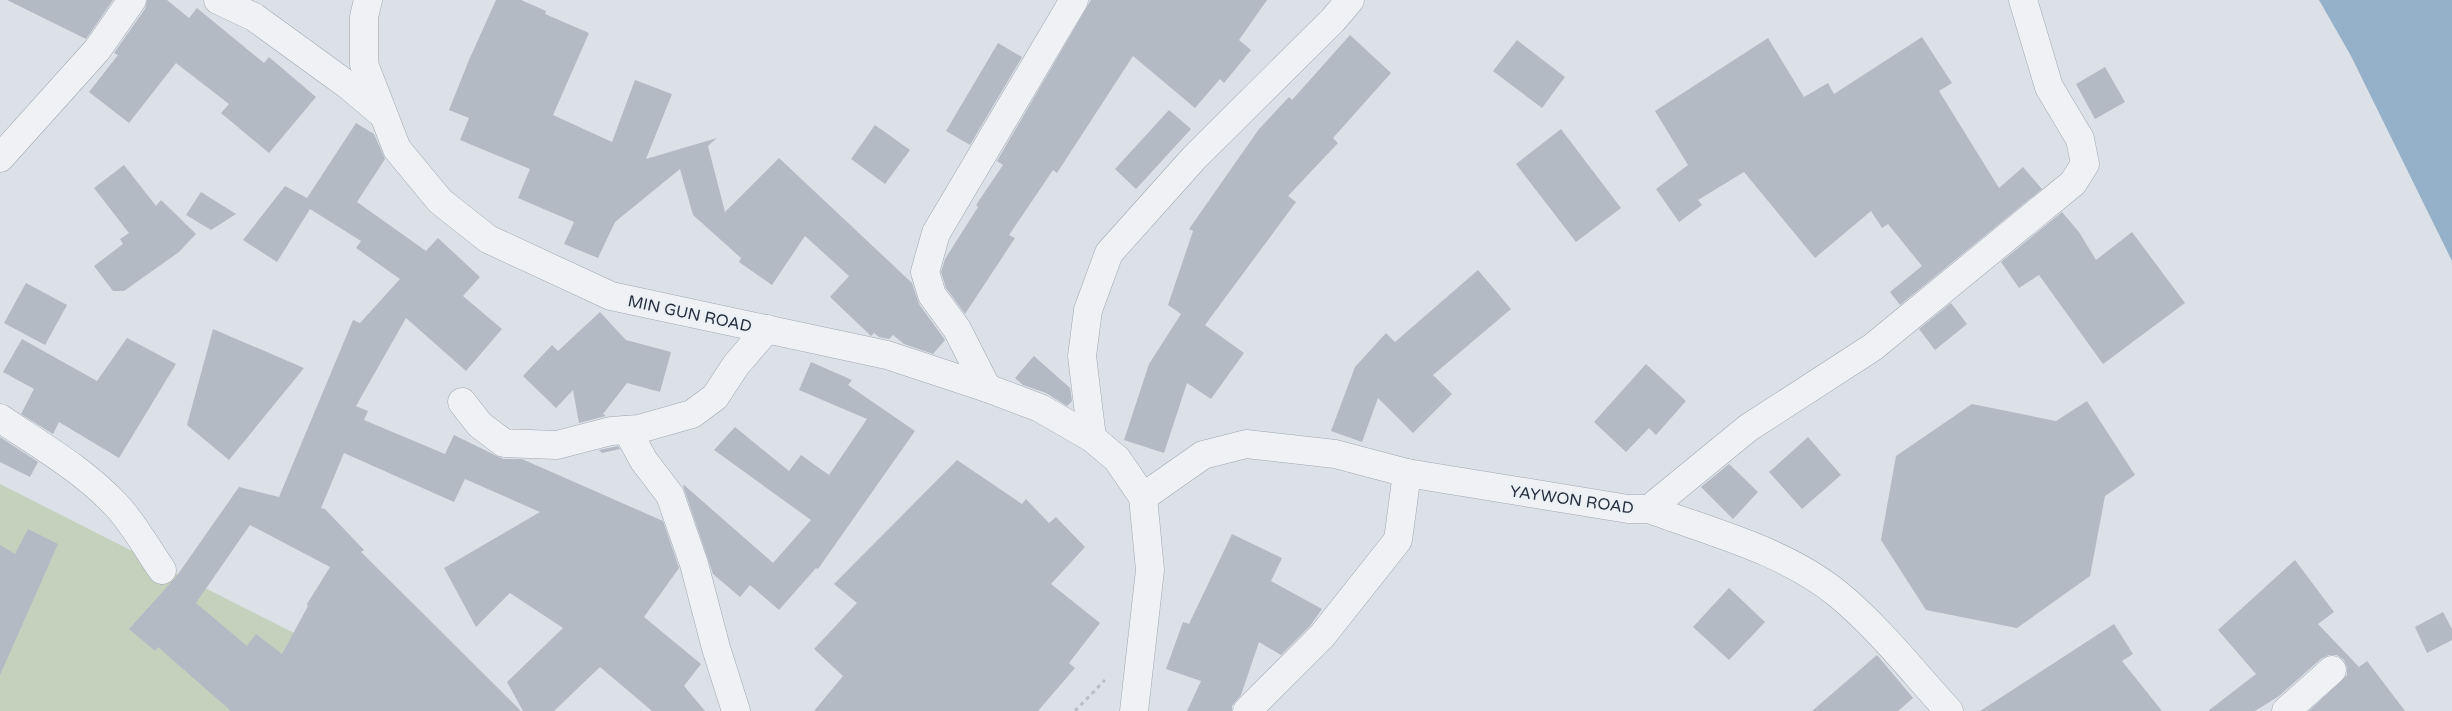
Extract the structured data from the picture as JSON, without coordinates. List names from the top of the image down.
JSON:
{
  "streets": {
    "street": ["MIN GUN ROAD", "YAYWON ROAD"]
  },
  "crossings": [
    ["MIN GUN ROAD", "YAYWON ROAD"]
  ]
}
